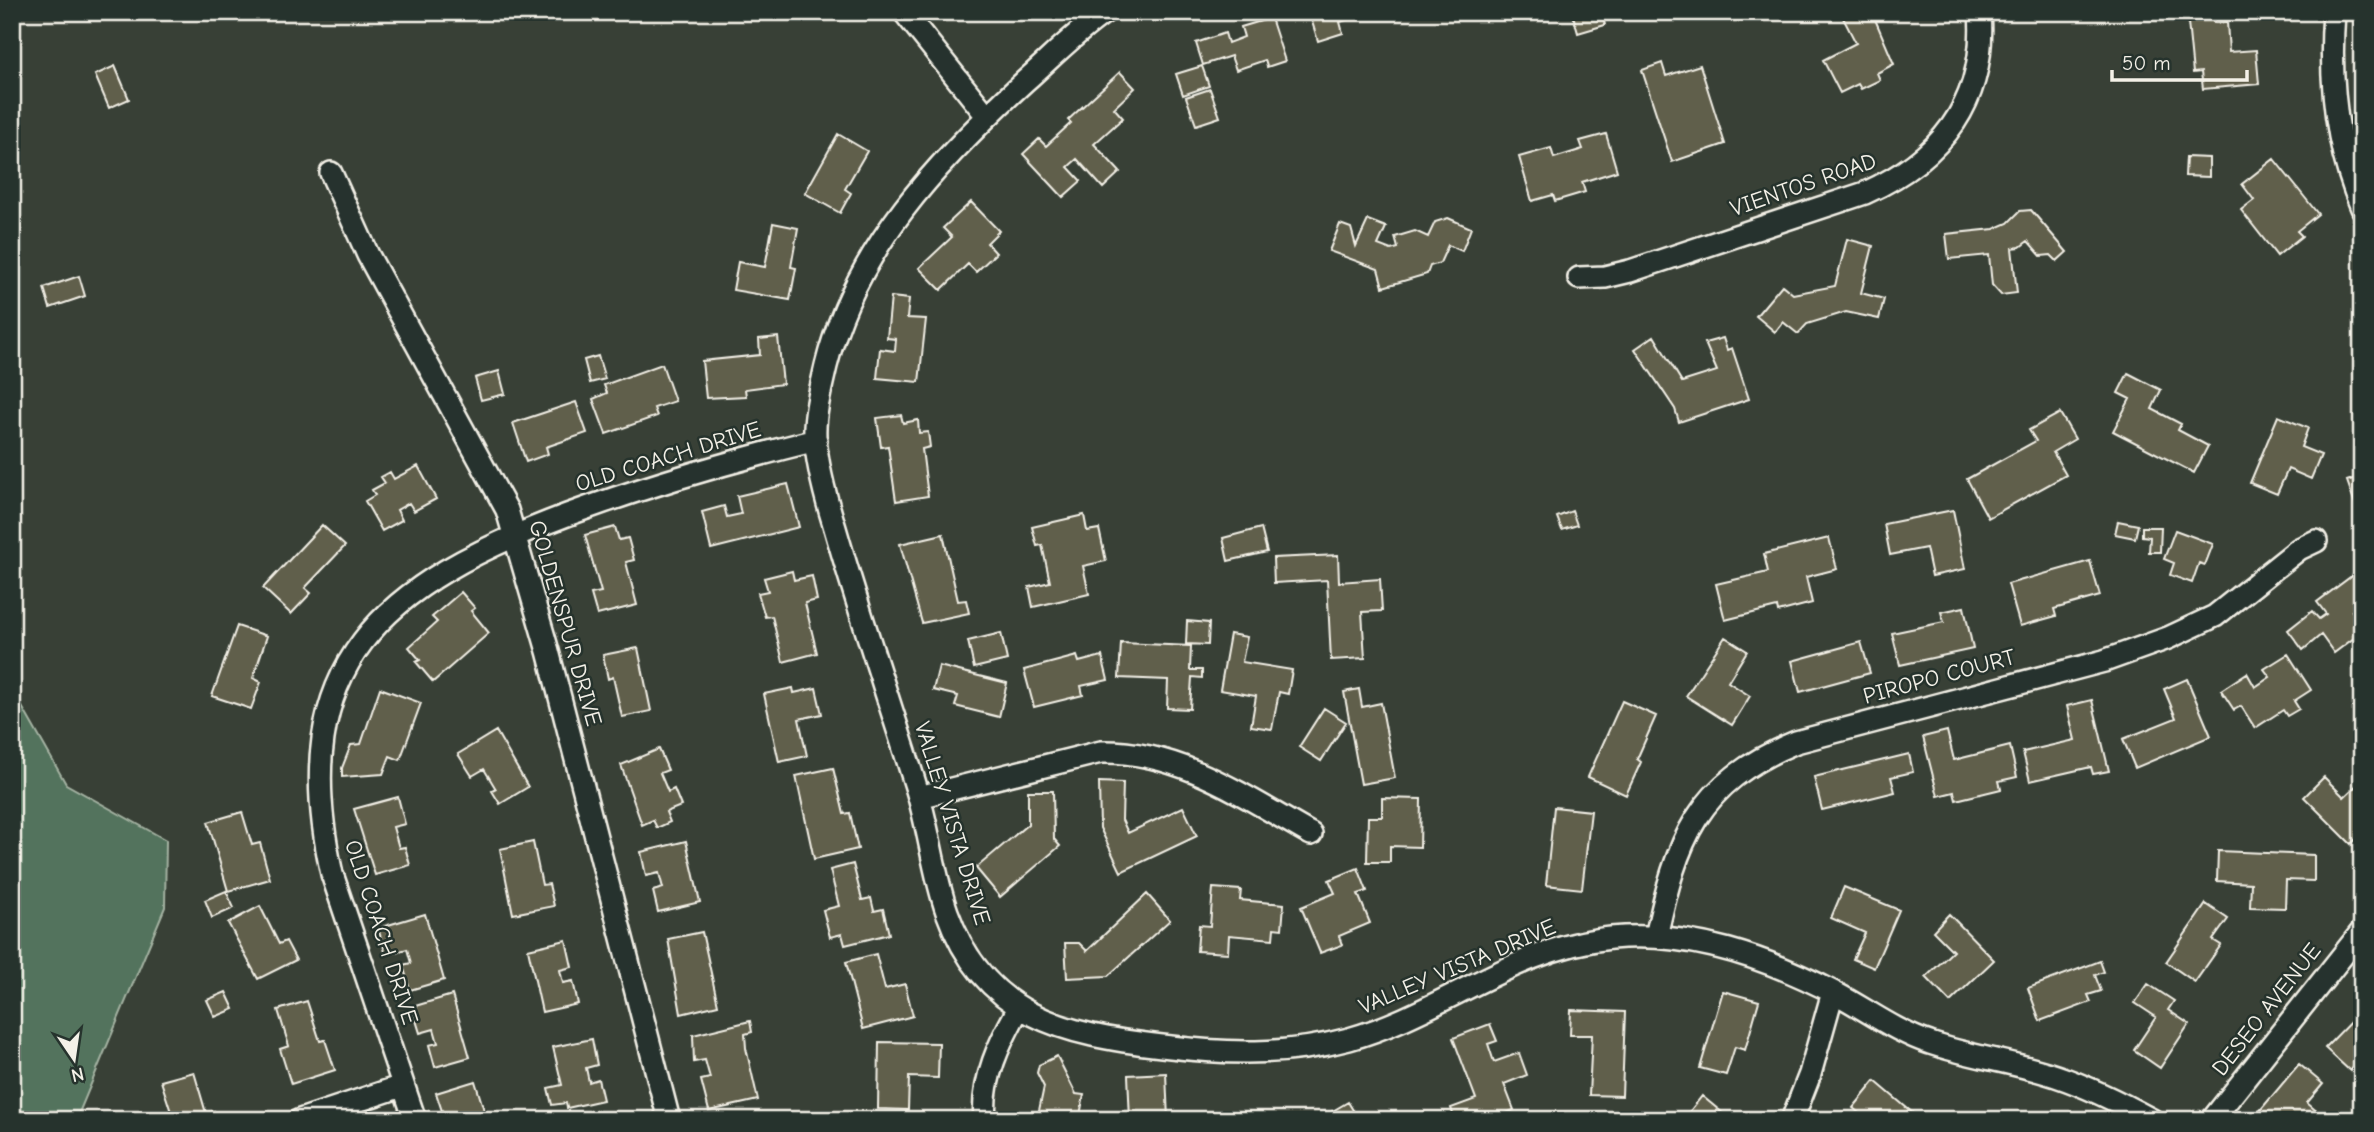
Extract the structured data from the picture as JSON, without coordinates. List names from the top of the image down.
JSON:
{
  "streets": {
    "street": [
      "VIENTOS ROAD",
      "OLD COACH DRIVE",
      "GOLDENSPUR DRIVE",
      "PIROPO COURT",
      "VALLEY VISTA DRIVE",
      "DESEO AVENUE"
    ]
  },
  "crossings": [
    ["OLD COACH DRIVE", "GOLDENSPUR DRIVE"],
    ["OLD COACH DRIVE", "VALLEY VISTA DRIVE"],
    ["PIROPO COURT", "VALLEY VISTA DRIVE"]
  ],
  "scale_bar": "50 m",
  "north": "bottom"
}
